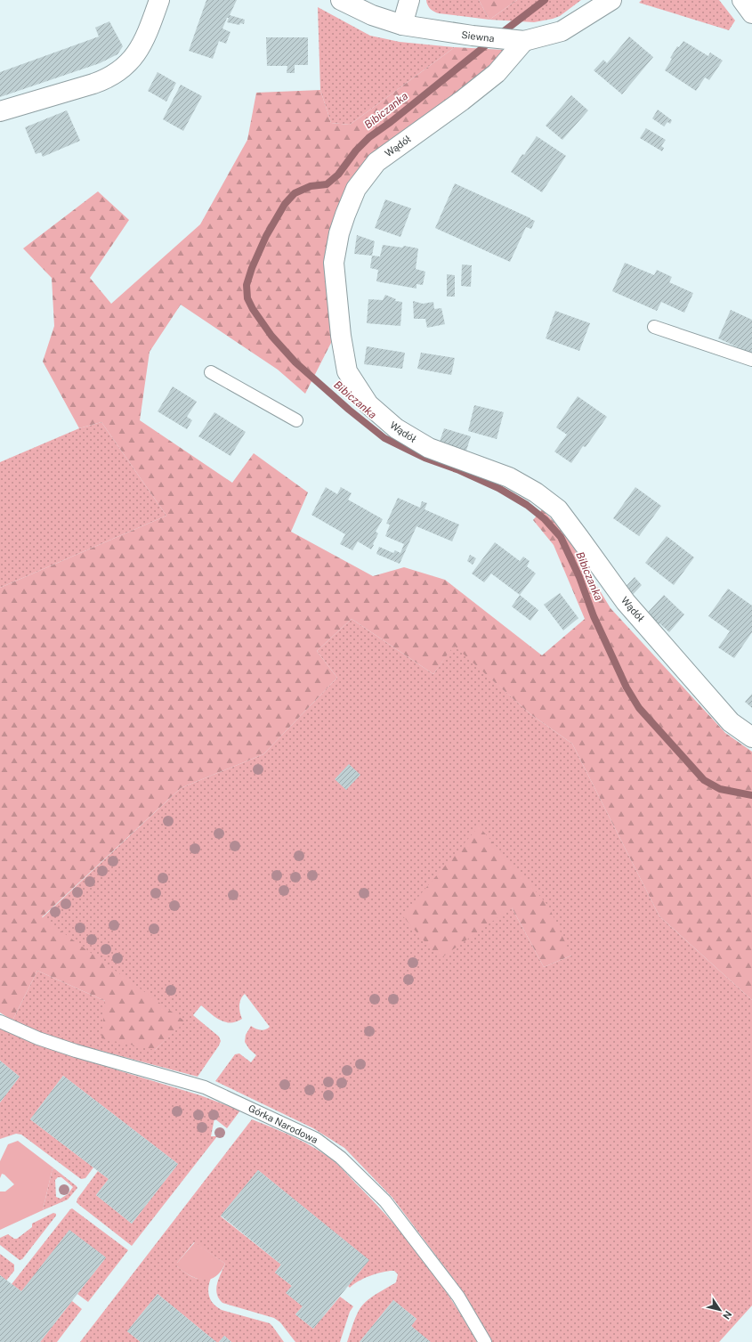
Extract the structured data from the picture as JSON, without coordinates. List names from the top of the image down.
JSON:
{
  "streets": {
    "street": ["Siewna", "Wądół"],
    "lane": ["Górka Narodowa"]
  },
  "crossings": [
    ["Siewna", "Wądół"]
  ],
  "water": ["Bibiczanka"],
  "north": "bottom right"
}
